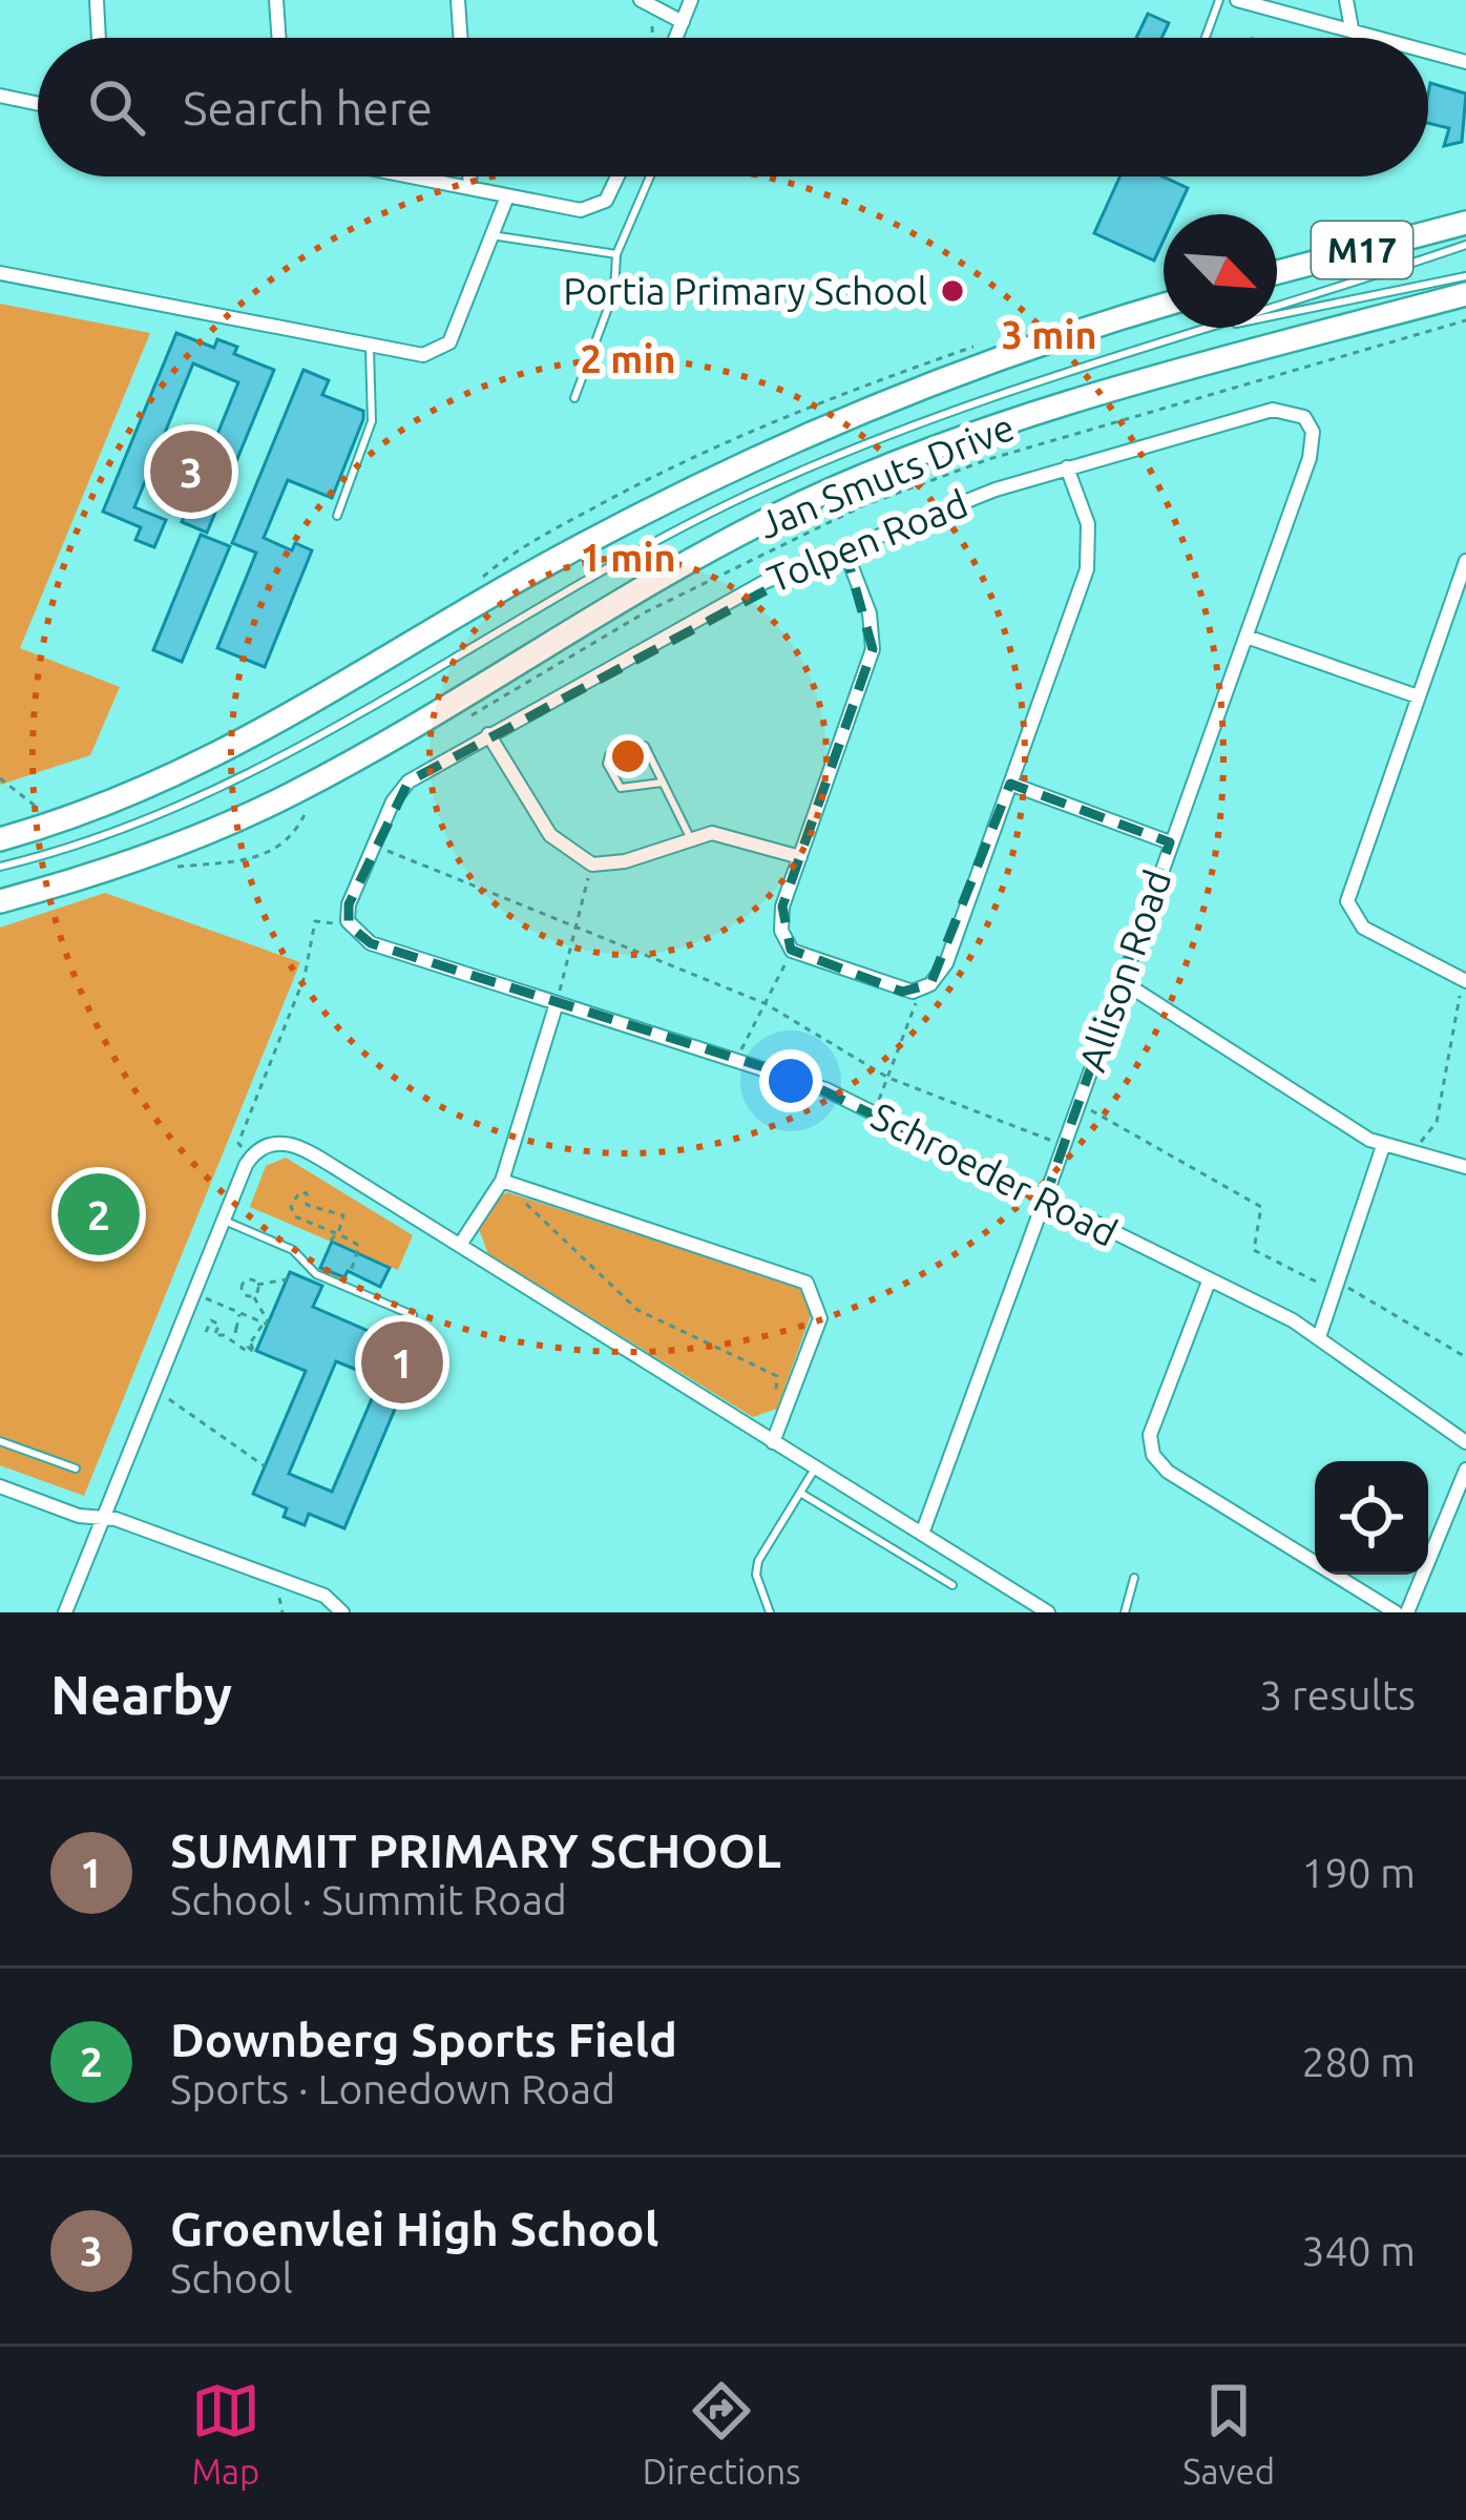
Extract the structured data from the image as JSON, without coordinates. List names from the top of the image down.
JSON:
{
  "streets": {
    "main road": ["M17", "Jan Smuts Drive"],
    "street": ["Tolpen Road", "Allison Road", "Schroeder Road"]
  },
  "crossings": [
    ["Tolpen Road", "Allison Road"],
    ["Tolpen Road", "Schroeder Road"],
    ["Allison Road", "Schroeder Road"]
  ],
  "places": ["Portia Primary School"],
  "north": "bottom right",
  "page": {
    "search": "Search here",
    "pins": ["3", "2", "1"],
    "heading": ["Nearby", "3 results"],
    "list": [
      {
        "mark": "1",
        "name": "SUMMIT PRIMARY SCHOOL",
        "note": "School · Summit Road",
        "value": "190 m"
      },
      {
        "mark": "2",
        "name": "Downberg Sports Field",
        "note": "Sports · Lonedown Road",
        "value": "280 m"
      },
      {
        "mark": "3",
        "name": "Groenvlei High School",
        "note": "School",
        "value": "340 m"
      }
    ],
    "nav": ["Map", "Directions", "Saved"]
  },
  "rings": ["3 min", "2 min", "1 min"]
}
